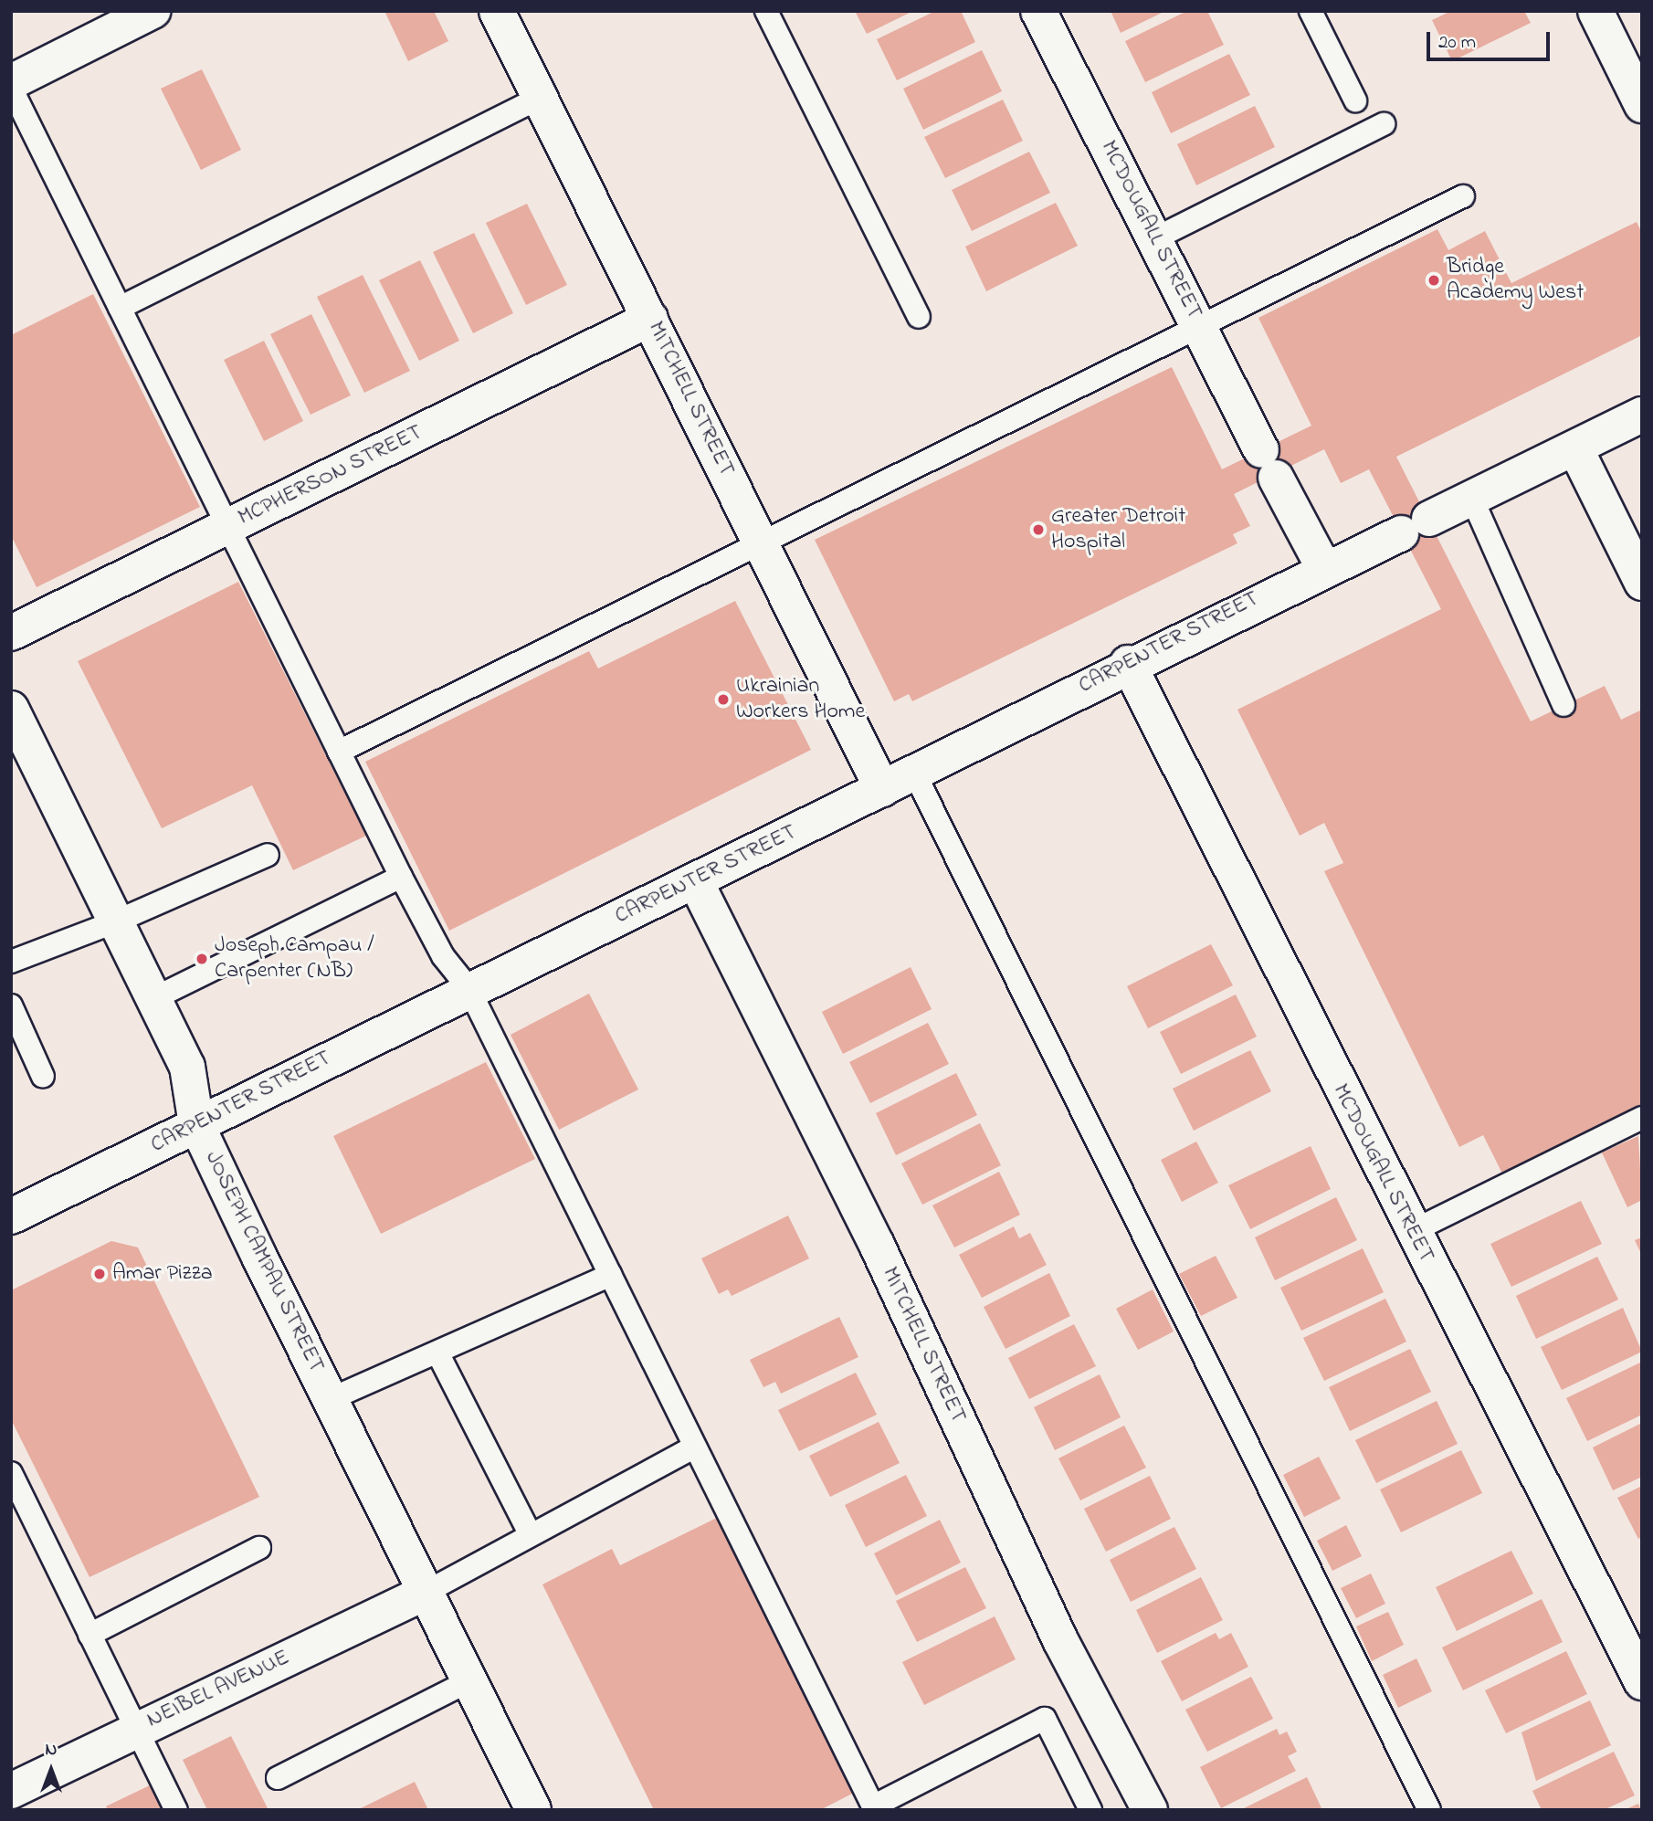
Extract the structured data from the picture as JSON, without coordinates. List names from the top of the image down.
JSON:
{
  "streets": {
    "street": [
      "MCDOUGALL STREET",
      "MITCHELL STREET",
      "MCPHERSON STREET",
      "CARPENTER STREET",
      "JOSEPH CAMPAU STREET",
      "NEIBEL AVENUE"
    ]
  },
  "crossings": [
    ["MCDOUGALL STREET", "CARPENTER STREET"],
    ["MITCHELL STREET", "MCPHERSON STREET"],
    ["MITCHELL STREET", "CARPENTER STREET"],
    ["CARPENTER STREET", "JOSEPH CAMPAU STREET"],
    ["JOSEPH CAMPAU STREET", "NEIBEL AVENUE"]
  ],
  "places": [
    "Bridge Academy West",
    "Greater Detroit Hospital",
    "Ukrainian Workers Home",
    "Joseph Campau / Carpenter (NB)",
    "Amar Pizza"
  ],
  "scale_bar": "20 m",
  "north": "top"
}
